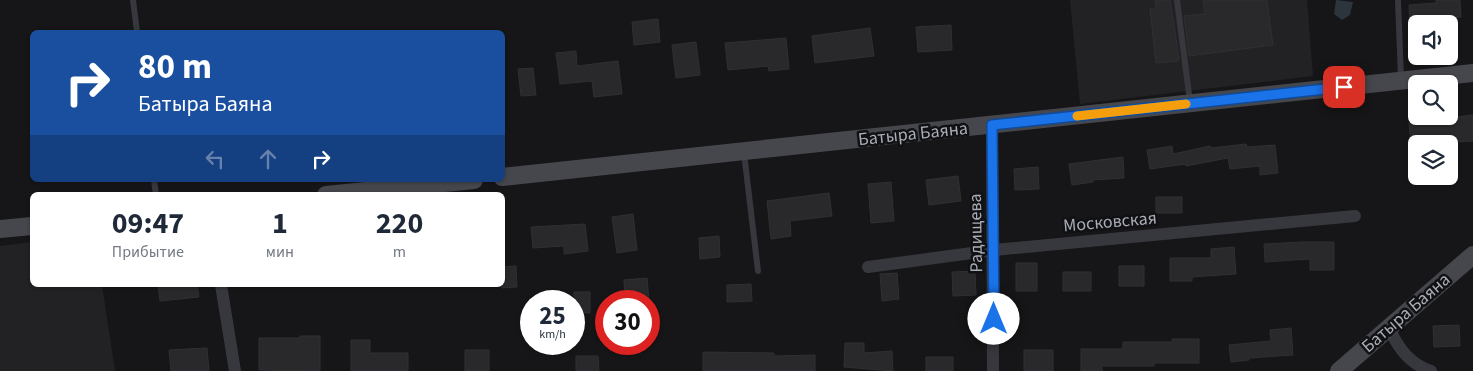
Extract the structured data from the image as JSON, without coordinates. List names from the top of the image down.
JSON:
{
  "streets": {
    "street": ["Батыра Баяна", "Московская", "Радищева"]
  },
  "crossings": [
    ["Батыра Баяна", "Радищева"],
    ["Московская", "Радищева"]
  ],
  "page": {
    "turn": ["80 m", "Батыра Баяна"],
    "eta": [
      "09:47",
      "Прибытие",
      "1",
      "мин",
      "220",
      "m"
    ],
    "speed": "25 km/h",
    "limit": "30"
  }
}
